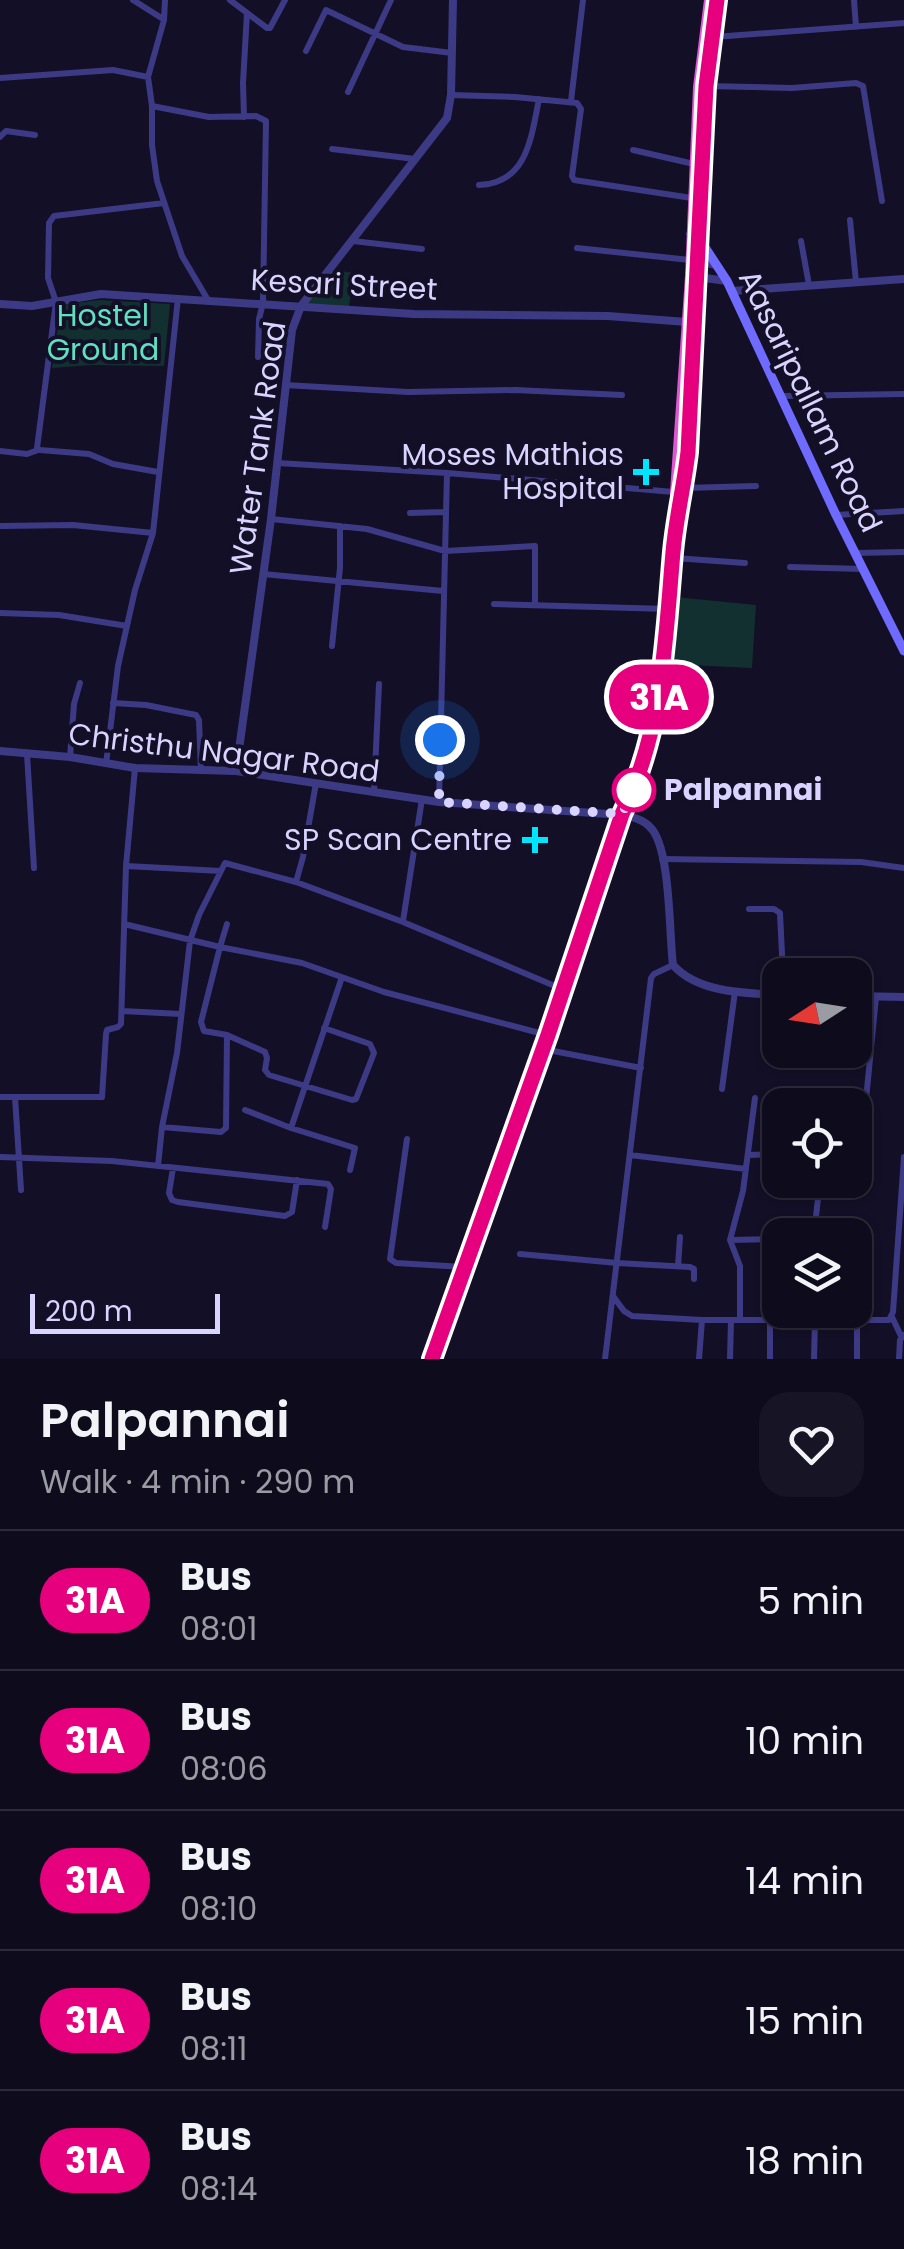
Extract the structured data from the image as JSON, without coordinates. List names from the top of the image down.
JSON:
{
  "streets": {
    "main road": ["Aasaripallam Road"],
    "street": ["Kesari Street", "Water Tank Road", "Christhu Nagar Road"]
  },
  "crossings": [
    ["Kesari Street", "Water Tank Road"],
    ["Water Tank Road", "Christhu Nagar Road"]
  ],
  "parks": ["Hostel Ground"],
  "places": {
    "health": ["Moses Mathias Hospital", "SP Scan Centre"],
    "other": ["Palpannai"]
  },
  "lines": ["bus line 31A"],
  "scale_bar": "200 m",
  "north": "left",
  "page": {
    "on_map": "31A",
    "scale": "200 m",
    "heading": ["Palpannai", "Walk · 4 min · 290 m"],
    "list": [
      {
        "mark": "31A",
        "name": "Bus",
        "note": "08:01",
        "value": "5 min"
      },
      {
        "mark": "31A",
        "name": "Bus",
        "note": "08:06",
        "value": "10 min"
      },
      {
        "mark": "31A",
        "name": "Bus",
        "note": "08:10",
        "value": "14 min"
      },
      {
        "mark": "31A",
        "name": "Bus",
        "note": "08:11",
        "value": "15 min"
      },
      {
        "mark": "31A",
        "name": "Bus",
        "note": "08:14",
        "value": "18 min"
      }
    ]
  }
}
